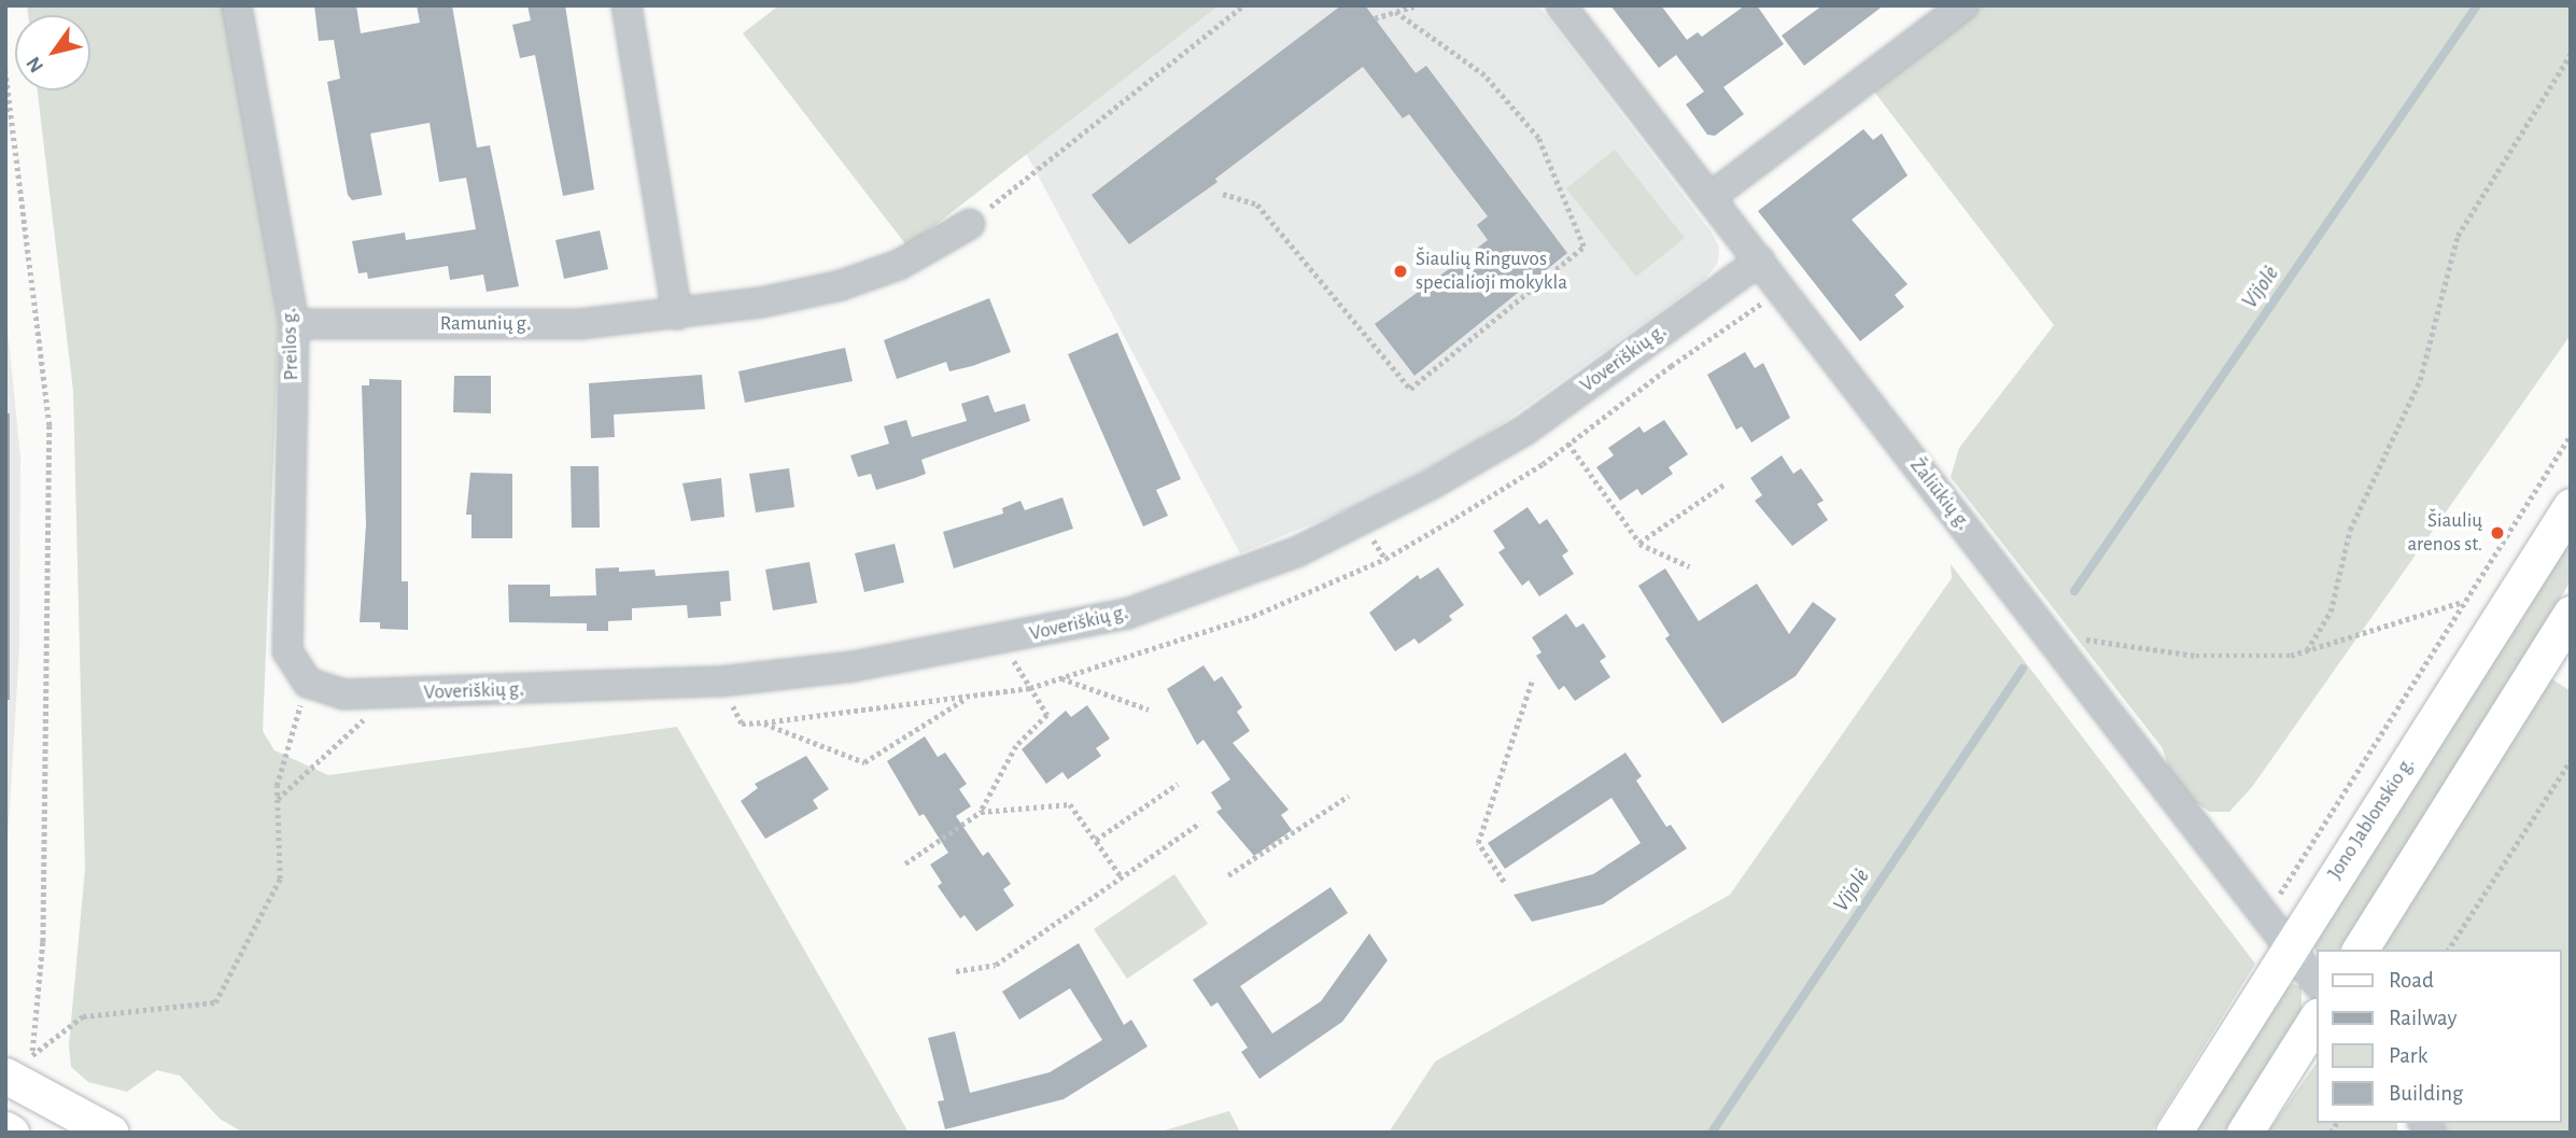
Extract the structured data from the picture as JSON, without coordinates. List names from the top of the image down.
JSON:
{
  "streets": {
    "main road": ["Jono Jablonskio g."],
    "street": [
      "Ramunių g.",
      "Preilos g.",
      "Voveriškių g.",
      "Žaliūkių g."
    ]
  },
  "crossings": [
    ["Ramunių g.", "Preilos g."],
    ["Preilos g.", "Voveriškių g."],
    ["Voveriškių g.", "Žaliūkių g."],
    ["Žaliūkių g.", "Jono Jablonskio g."]
  ],
  "water": ["Vijolė"],
  "places": ["Šiaulių Ringuvos specialioji mokykla", "Šiaulių arenos st."],
  "legend": [
    "Road",
    "Railway",
    "Park",
    "Building"
  ],
  "north": "bottom left"
}
